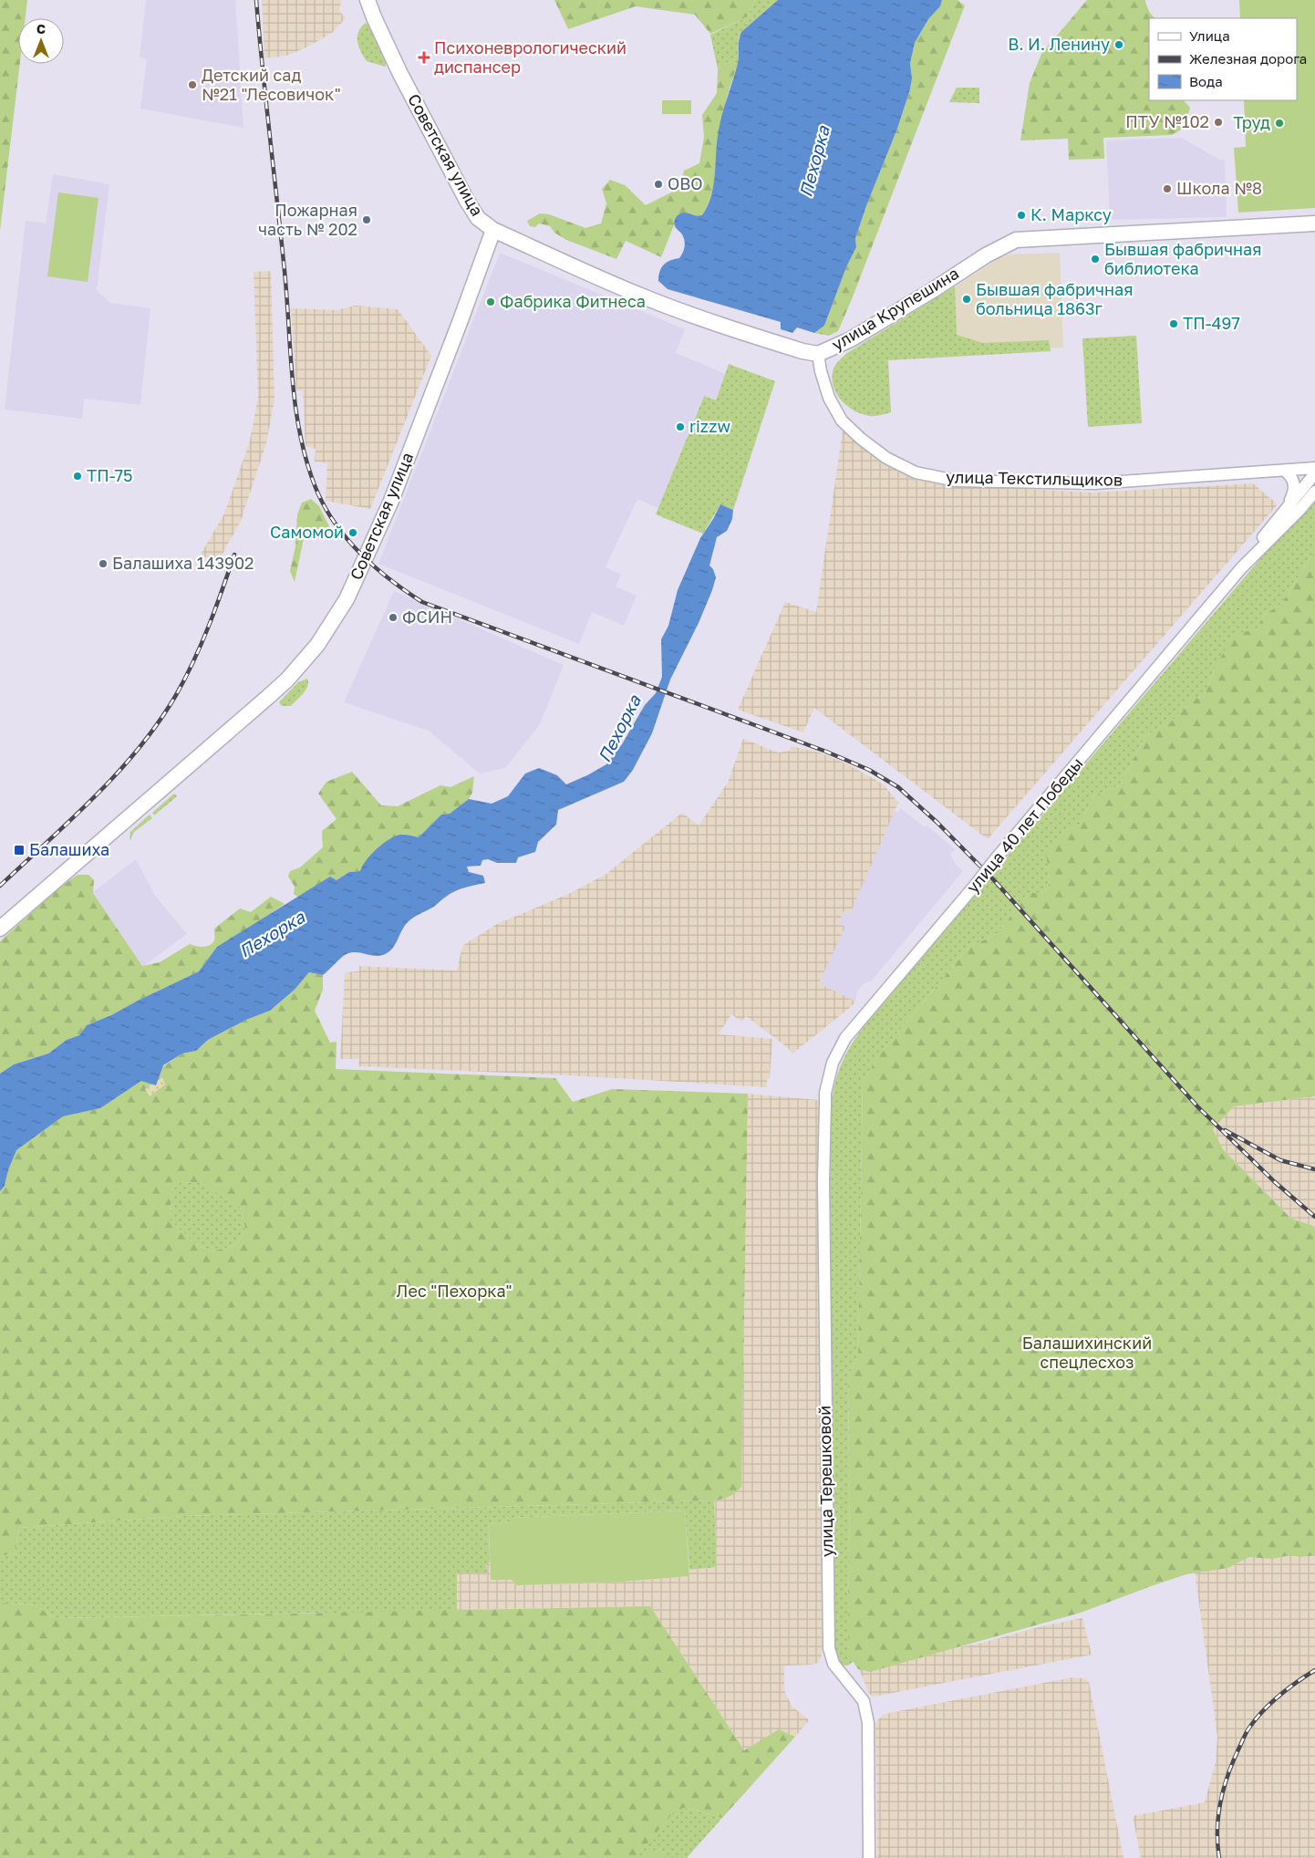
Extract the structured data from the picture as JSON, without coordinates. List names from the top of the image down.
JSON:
{
  "streets": {
    "main road": ["Советская улица", "улица Крупешина"],
    "street": ["улица Текстильщиков", "улица 40 лет Победы", "улица Терешковой"]
  },
  "crossings": [
    ["Советская улица", "улица Крупешина"],
    ["улица Крупешина", "улица Текстильщиков"],
    ["улица 40 лет Победы", "улица Терешковой"]
  ],
  "water": ["Пехорка"],
  "parks": ["Лес \"Пехорка\"", "Балашихинский спецлесхоз"],
  "places": {
    "other": [
      "В. И. Ленину",
      "Детский сад №21 \"Лесовичок\"",
      "ПТУ №102",
      "Труд",
      "ОВО",
      "Школа №8",
      "К. Марксу",
      "Пожарная часть № 202",
      "Бывшая фабричная библиотека",
      "Бывшая фабричная больница 1863г",
      "Фабрика Фитнеса",
      "ТП-497",
      "rizzw",
      "ТП-75",
      "Самомой",
      "Балашиха 143902",
      "ФСИН"
    ],
    "health": ["Психоневрологический диспансер"],
    "transit": ["Балашиха"]
  },
  "legend": ["Улица", "Железная дорога", "Вода"],
  "north": "top"
}
